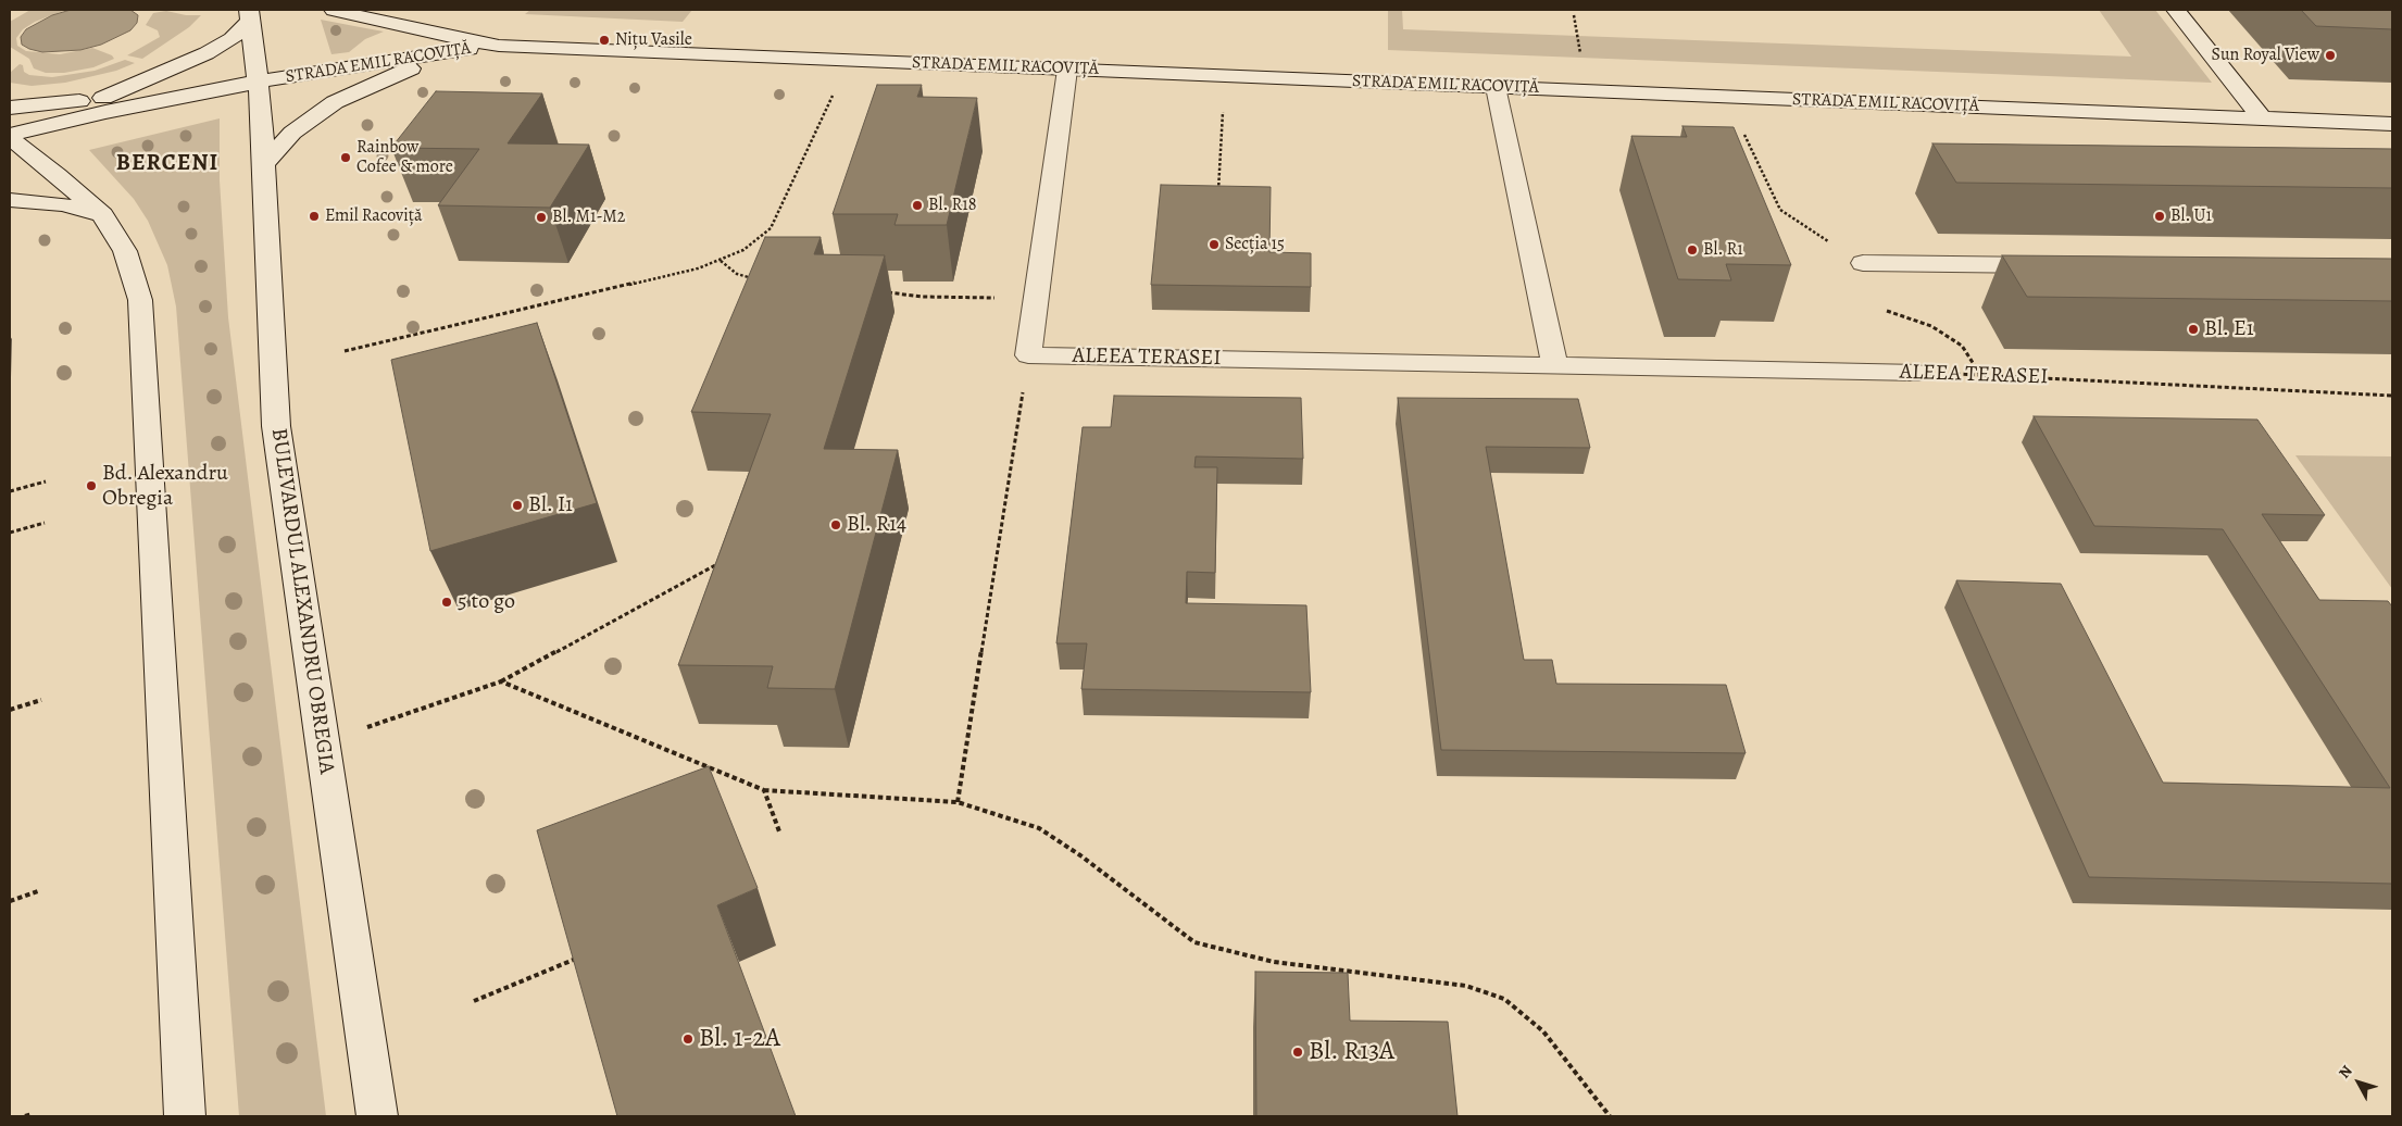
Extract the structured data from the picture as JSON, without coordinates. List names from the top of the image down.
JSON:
{
  "streets": {
    "street": ["STRADA EMIL RACOVIȚĂ", "ALEEA TERASEI", "BULEVARDUL ALEXANDRU OBREGIA"]
  },
  "crossings": [
    ["STRADA EMIL RACOVIȚĂ", "BULEVARDUL ALEXANDRU OBREGIA"]
  ],
  "districts": ["BERCENI"],
  "places": [
    "Nițu Vasile",
    "Sun Royal View",
    "Rainbow Cofee & more",
    "Bl. R18",
    "Emil Racoviță",
    "Bl. U1",
    "Bl. M1-M2",
    "Secția 15",
    "Bl. R1",
    "Bl. E1",
    "Bd. Alexandru Obregia",
    "Bl. I1",
    "Bl. R14",
    "5 to go",
    "Bl. 1-2A",
    "Bl. R13A"
  ],
  "north": "top left"
}
